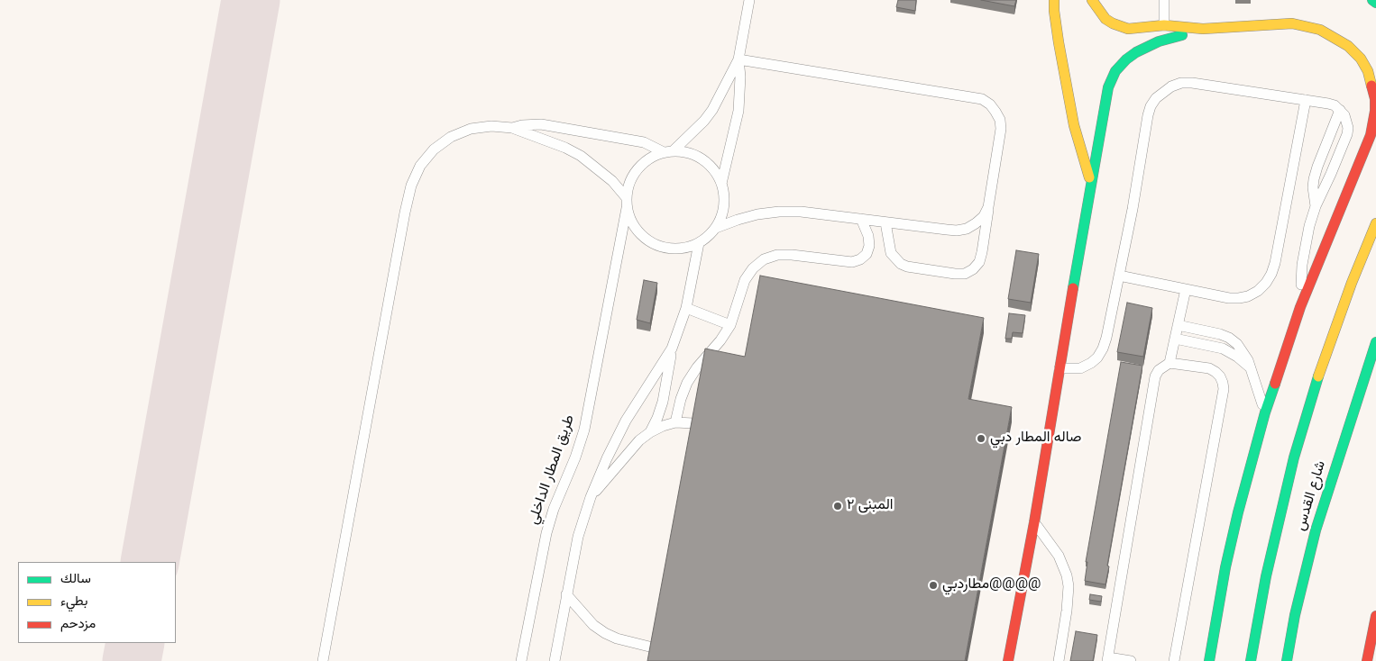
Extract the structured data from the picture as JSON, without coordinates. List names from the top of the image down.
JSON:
{
  "streets": {
    "street": ["شارع القدس"],
    "lane": ["طريق المطار الداخلي"]
  },
  "places": ["صاله المطار دبي", "المبنى ٢", "مطاردبي@@@@"],
  "legend": ["سالك", "بطيء", "مزدحم"]
}
